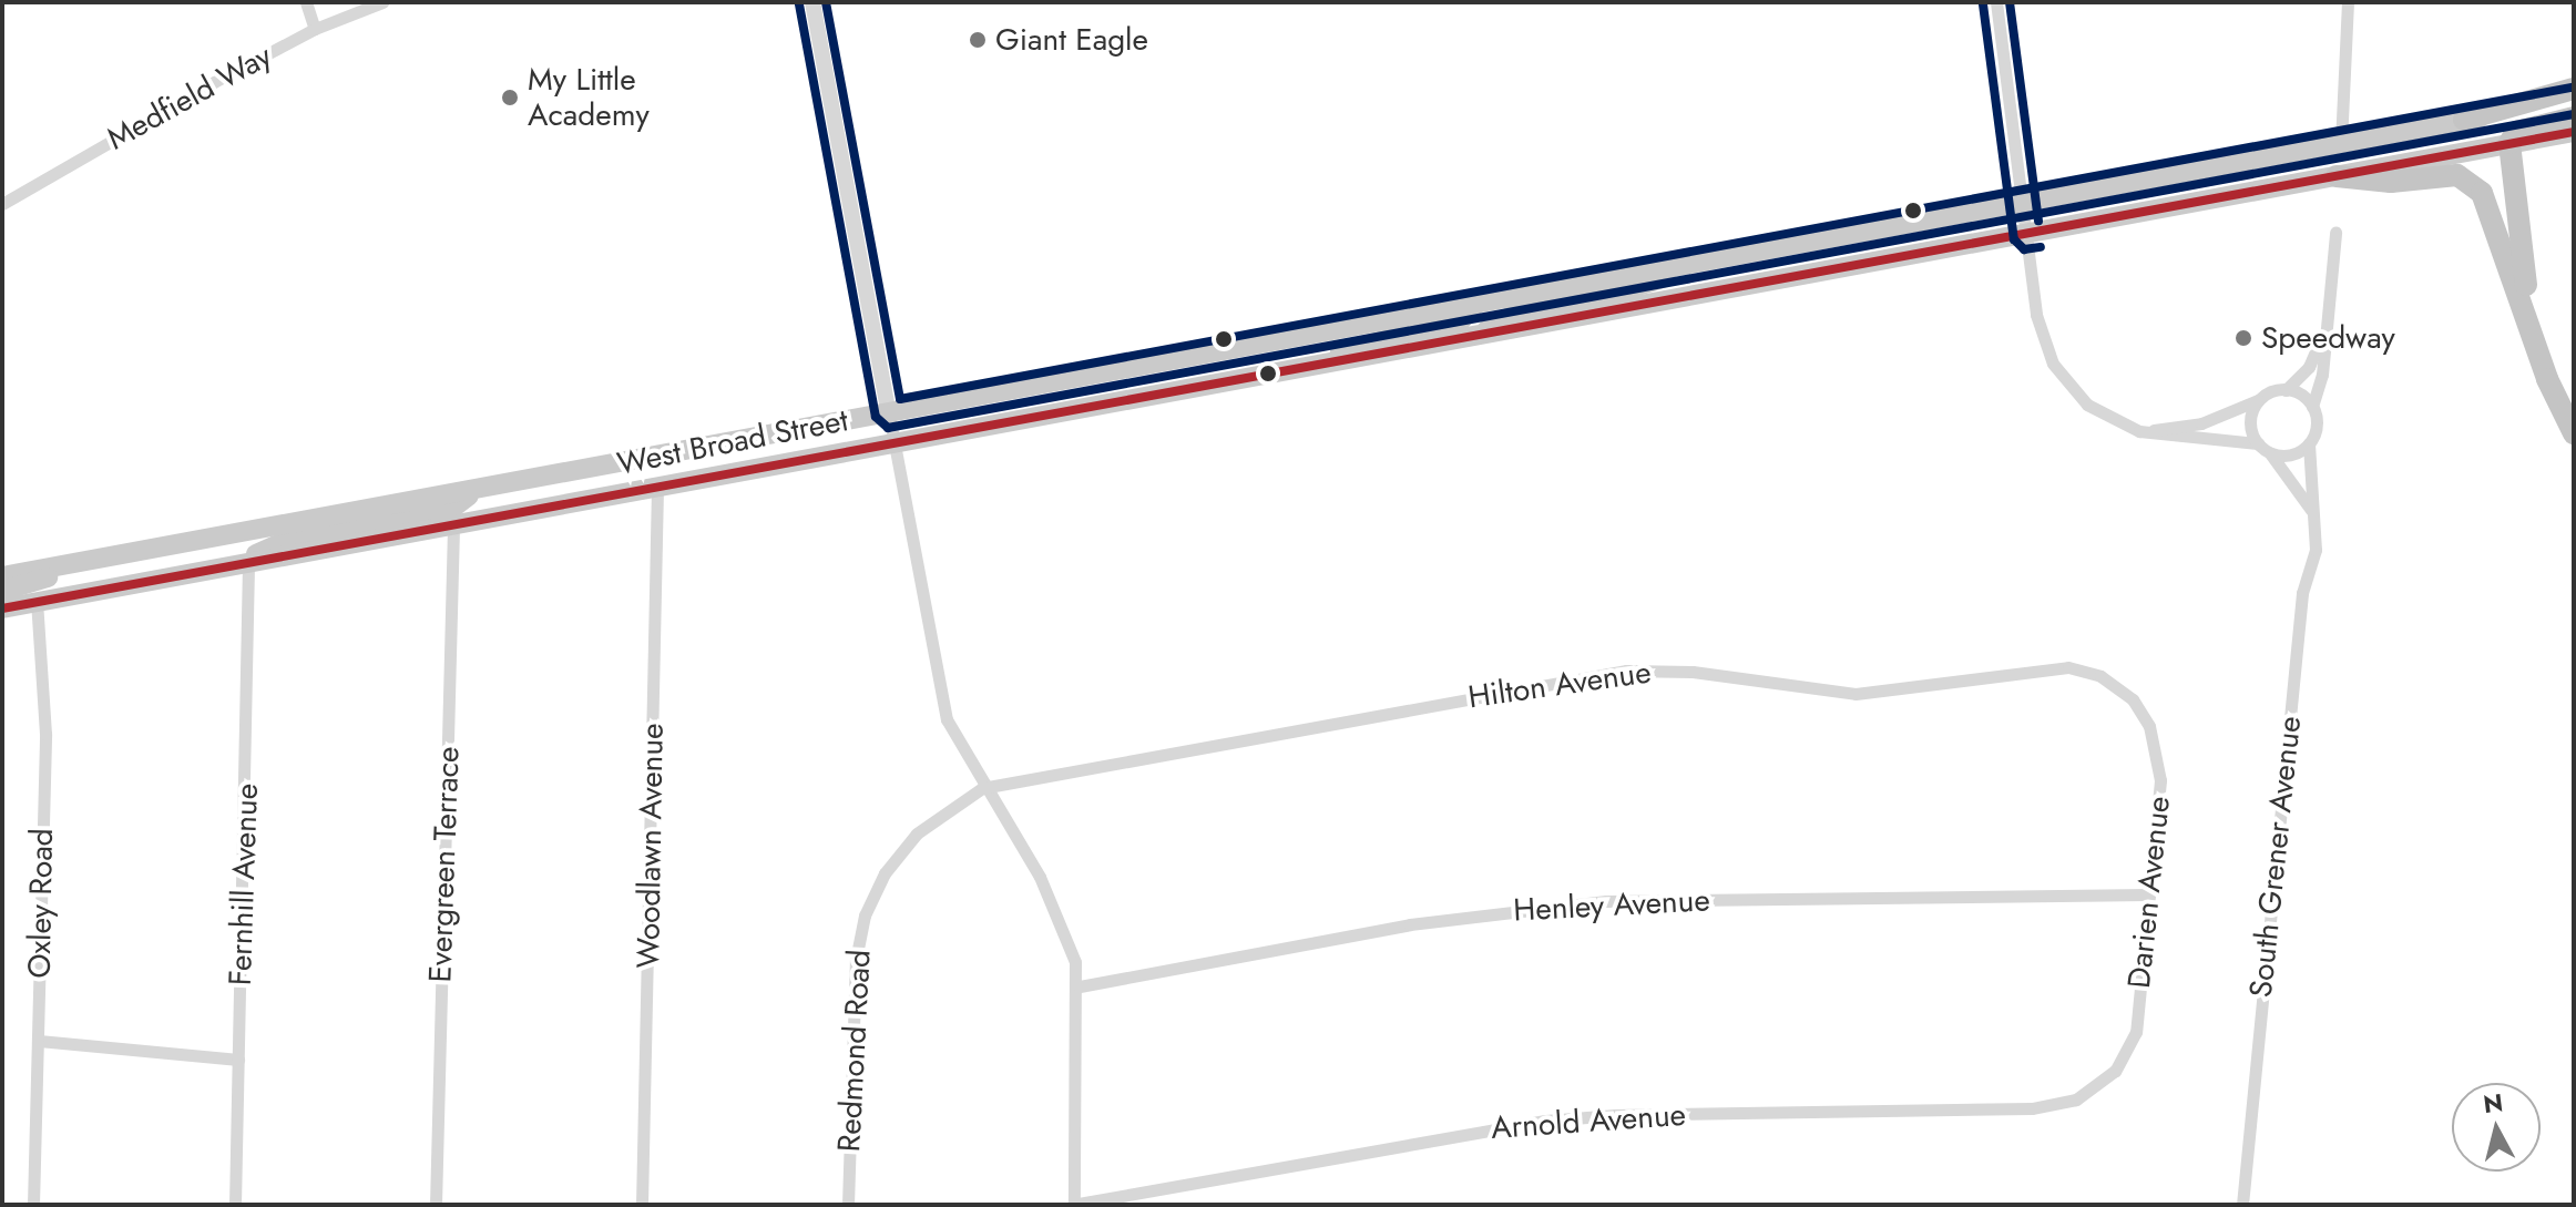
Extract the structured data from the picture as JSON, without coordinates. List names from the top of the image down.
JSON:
{
  "streets": {
    "main road": ["West Broad Street"],
    "street": [
      "Medfield Way",
      "Hilton Avenue",
      "Woodlawn Avenue",
      "South Grener Avenue",
      "Evergreen Terrace",
      "Fernhill Avenue",
      "Darien Avenue",
      "Oxley Road",
      "Henley Avenue",
      "Redmond Road",
      "Arnold Avenue"
    ]
  },
  "crossings": [
    ["West Broad Street", "Woodlawn Avenue"],
    ["West Broad Street", "Evergreen Terrace"],
    ["West Broad Street", "Fernhill Avenue"],
    ["West Broad Street", "Oxley Road"],
    ["Hilton Avenue", "Darien Avenue"],
    ["Hilton Avenue", "Redmond Road"],
    ["Darien Avenue", "Henley Avenue"],
    ["Darien Avenue", "Arnold Avenue"]
  ],
  "places": ["Giant Eagle", "My Little Academy", "Speedway"],
  "north": "top"
}
